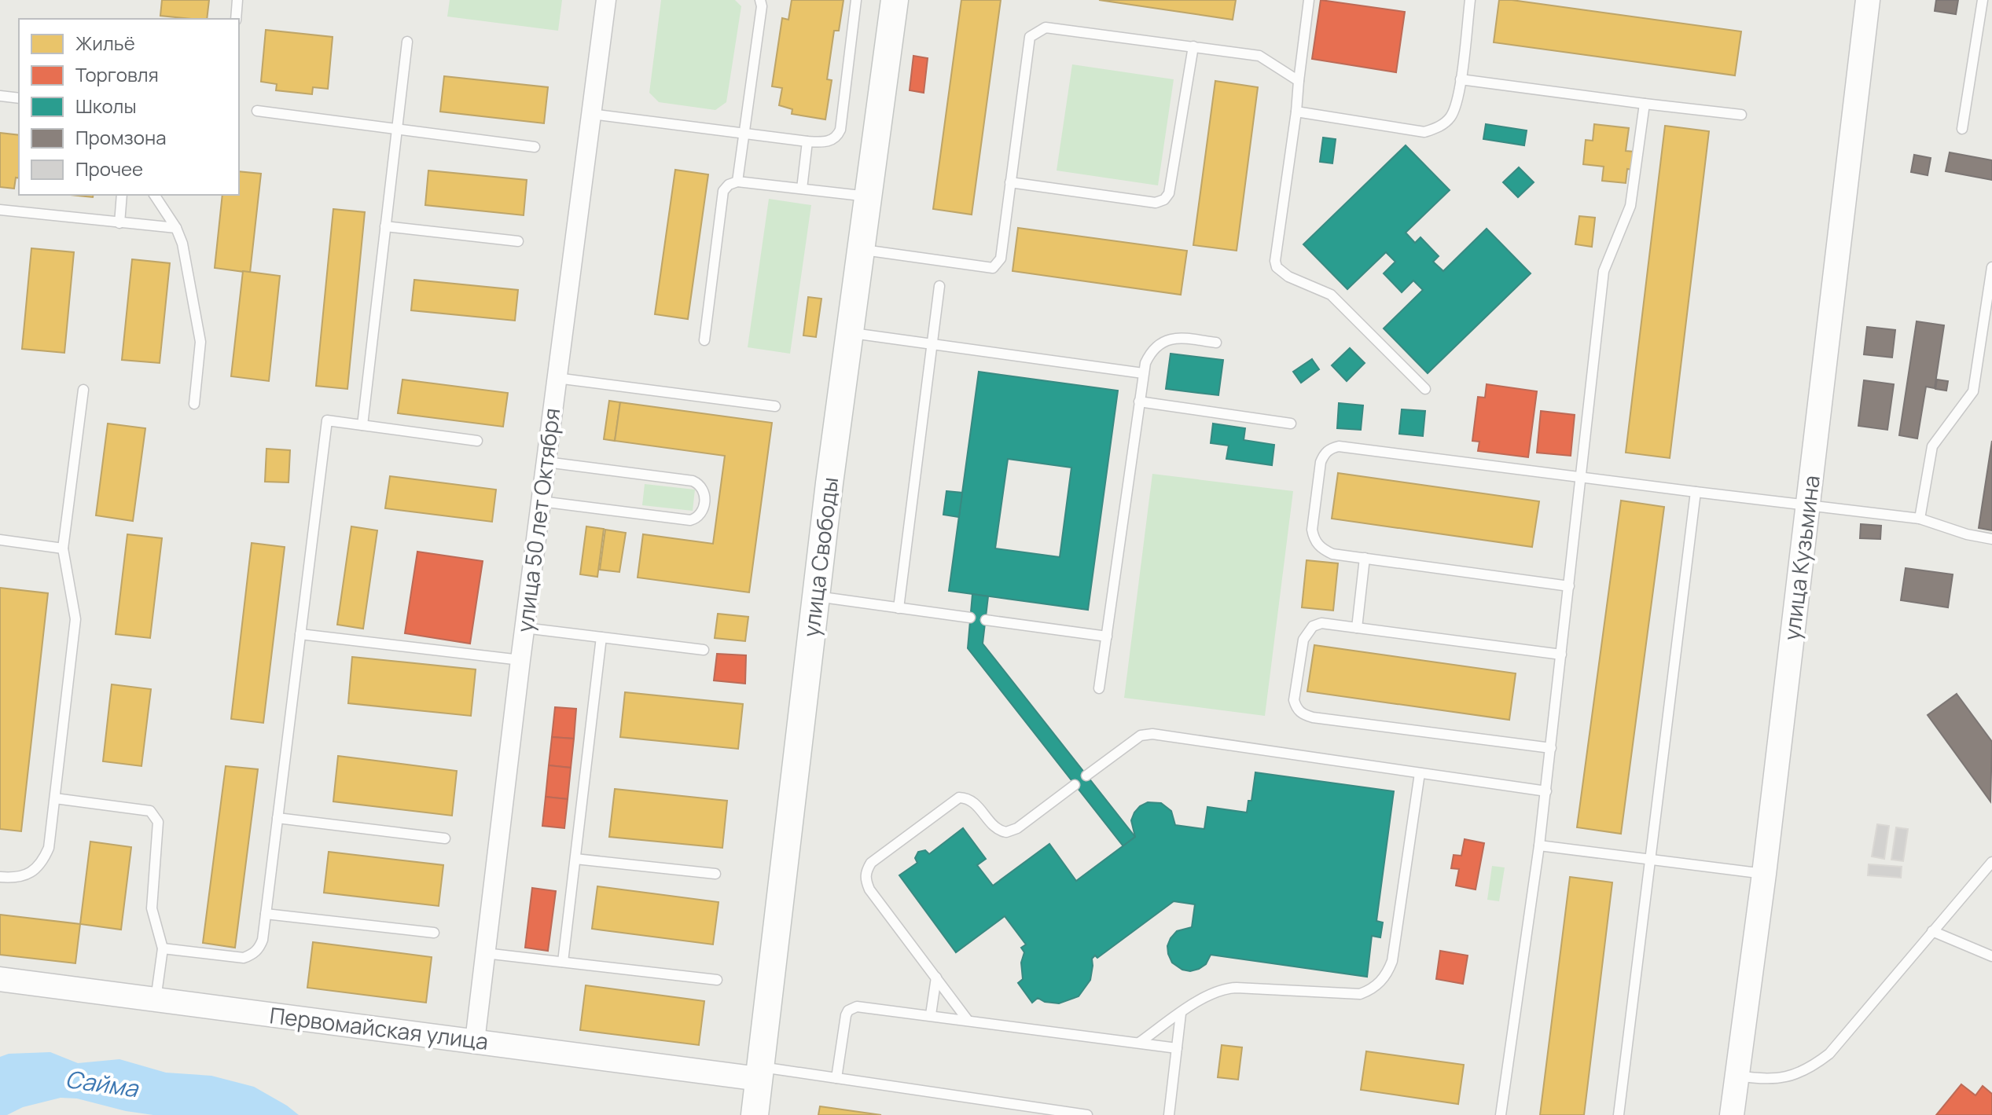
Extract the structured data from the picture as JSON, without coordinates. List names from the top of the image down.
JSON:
{
  "streets": {
    "main road": ["улица Свободы"],
    "street": ["улица 50 лет Октября", "улица Кузьмина", "Первомайская улица"]
  },
  "crossings": [
    ["улица 50 лет Октября", "Первомайская улица"],
    ["улица Свободы", "Первомайская улица"]
  ],
  "water": ["Сайма"],
  "legend": [
    "Жильё",
    "Торговля",
    "Школы",
    "Промзона",
    "Прочее"
  ]
}
